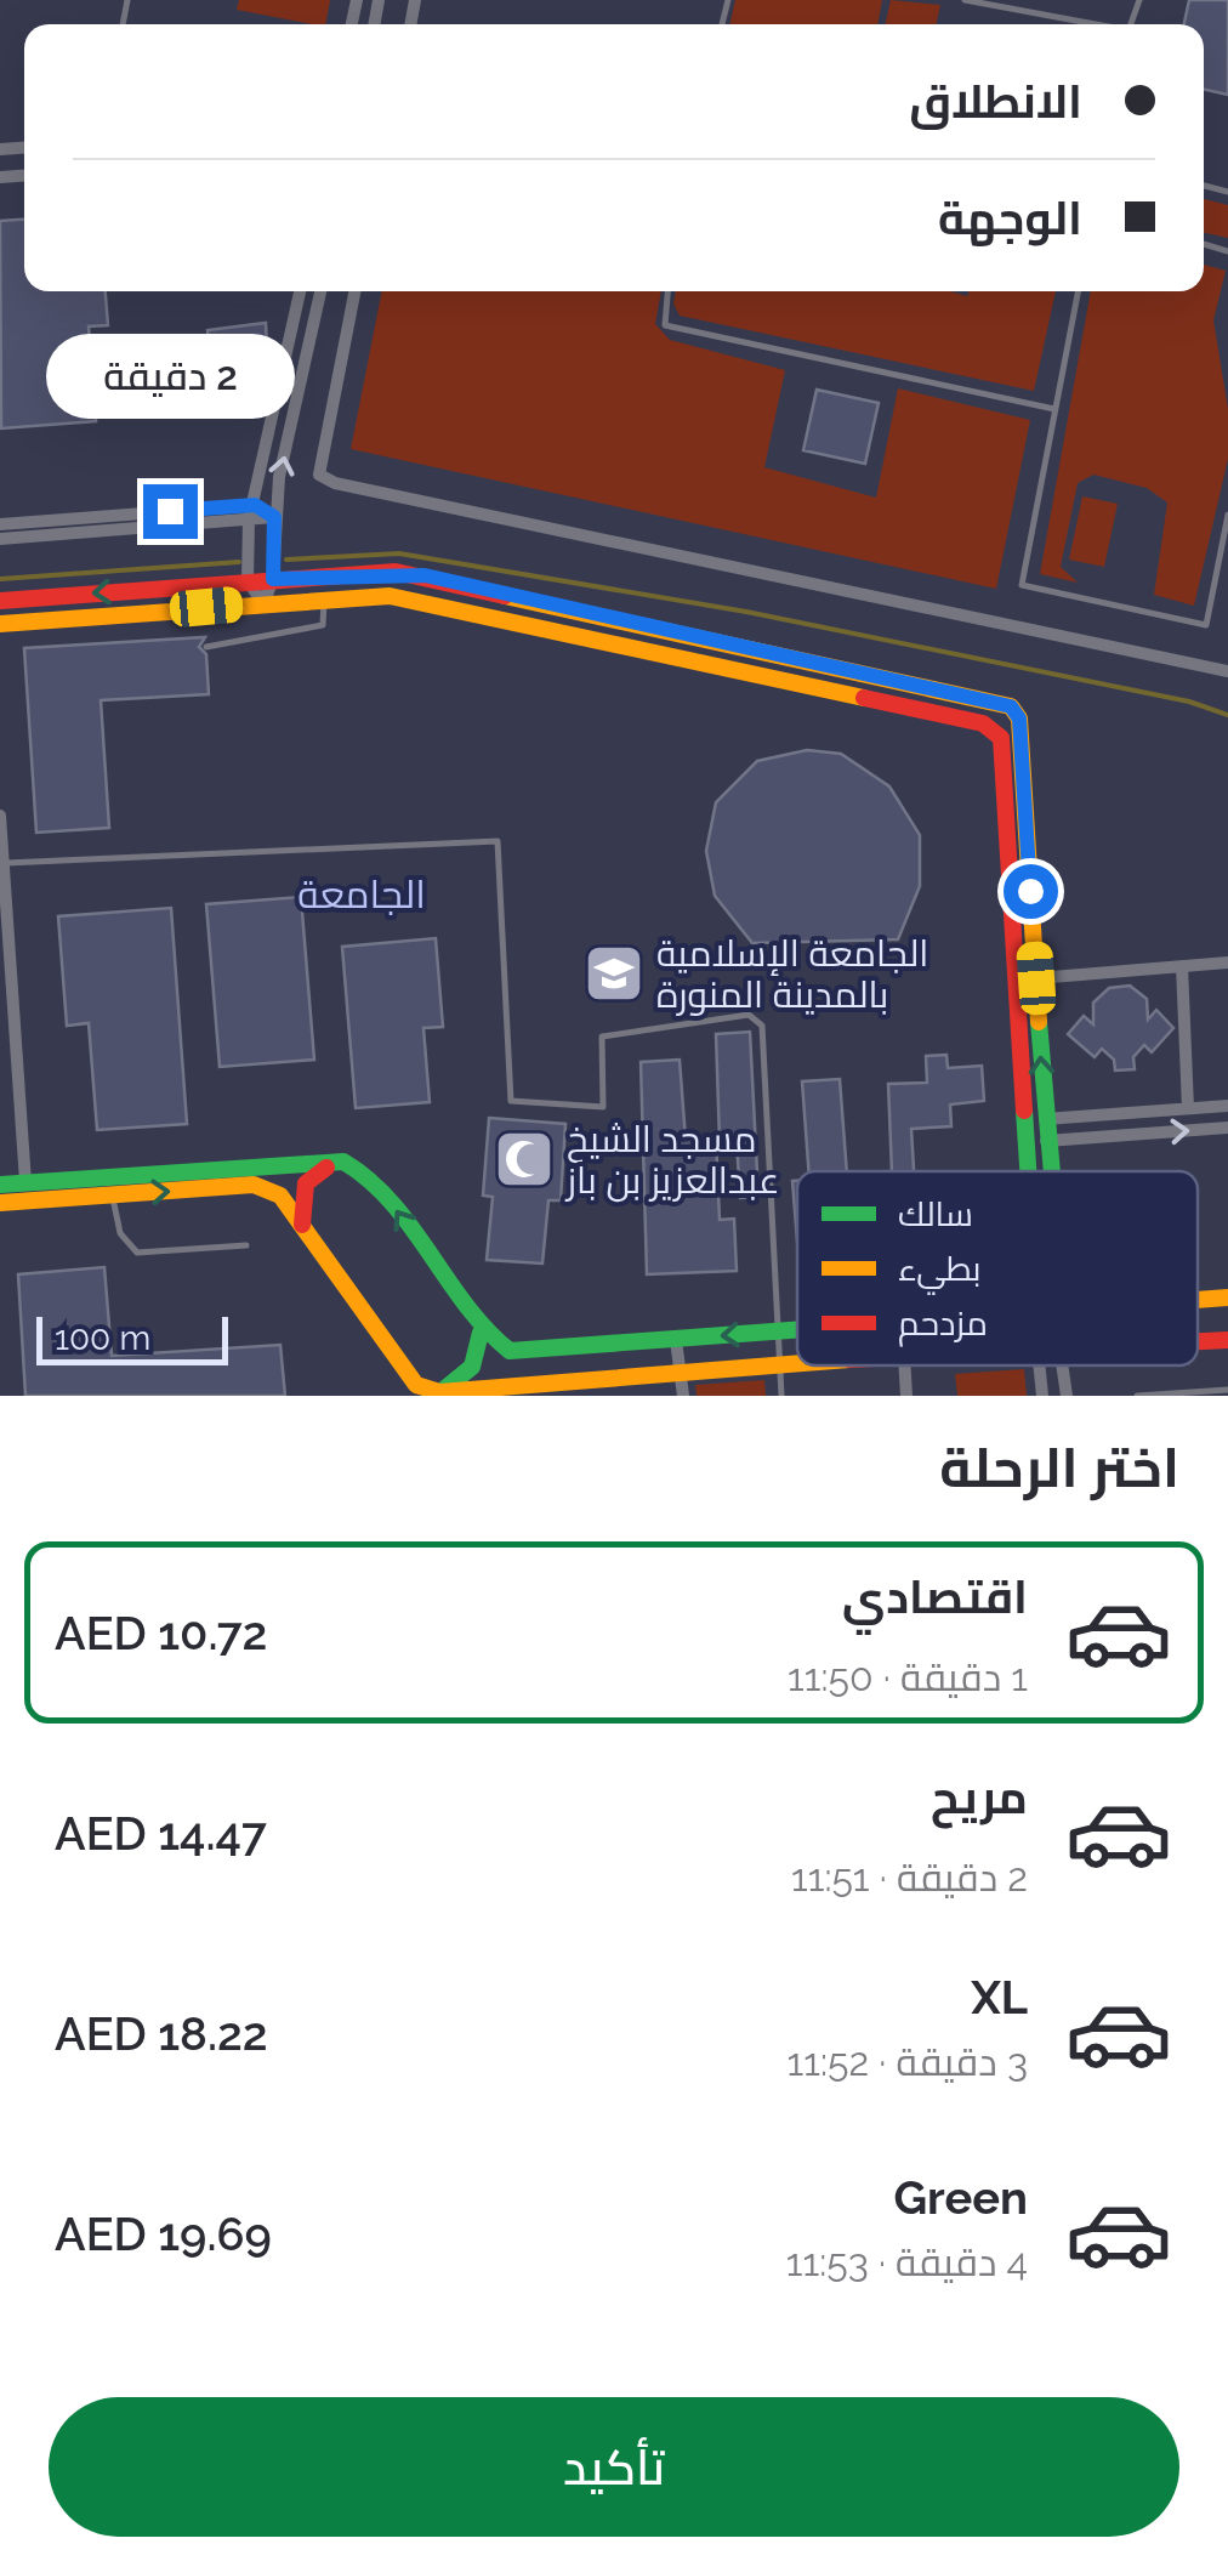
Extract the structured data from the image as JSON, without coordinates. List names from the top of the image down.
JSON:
{
  "districts": ["الجامعة"],
  "places": {
    "school or university": ["الجامعة الإسلامية بالمدينة المنورة"],
    "mosque": ["مسجد الشيخ عبدالعزيز بن باز"]
  },
  "legend": ["سالك", "بطيء", "مزدحم"],
  "scale_bar": "100 m",
  "page": {
    "banner": ["الانطلاق", "الوجهة"],
    "bubble": "2 دقيقة",
    "scale": "100 m",
    "heading": "اختر الرحلة",
    "list": [
      {
        "name": "اقتصادي",
        "note": "1 دقيقة · 11:50",
        "value": "AED 10.72"
      },
      {
        "name": "مريح",
        "note": "2 دقيقة · 11:51",
        "value": "AED 14.47"
      },
      {
        "name": "XL",
        "note": "3 دقيقة · 11:52",
        "value": "AED 18.22"
      },
      {
        "name": "Green",
        "note": "4 دقيقة · 11:53",
        "value": "AED 19.69"
      }
    ],
    "buttons": "تأكيد"
  }
}
